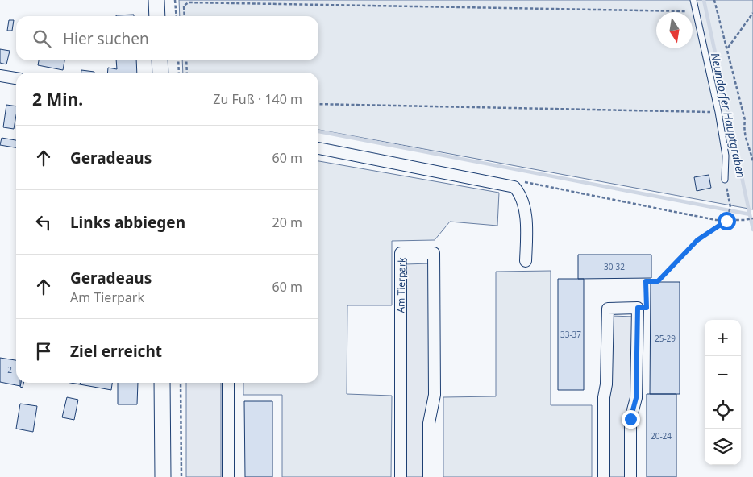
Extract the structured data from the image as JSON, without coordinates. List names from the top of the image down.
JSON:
{
  "streets": {
    "street": ["Am Tierpark"]
  },
  "water": ["Neundorfer Hauptgraben"],
  "house_numbers": [
    "30-32",
    "33-37",
    "25-29",
    "2",
    "20-24"
  ],
  "north": "bottom",
  "page": {
    "search": "Hier suchen",
    "heading": ["2 Min.", "Zu Fuß · 140 m"],
    "list": [
      ["Geradeaus", "60 m"],
      ["Links abbiegen", "20 m"],
      ["Geradeaus", "Am Tierpark", "60 m"],
      "Ziel erreicht"
    ],
    "map_buttons": ["+", "−"]
  }
}
